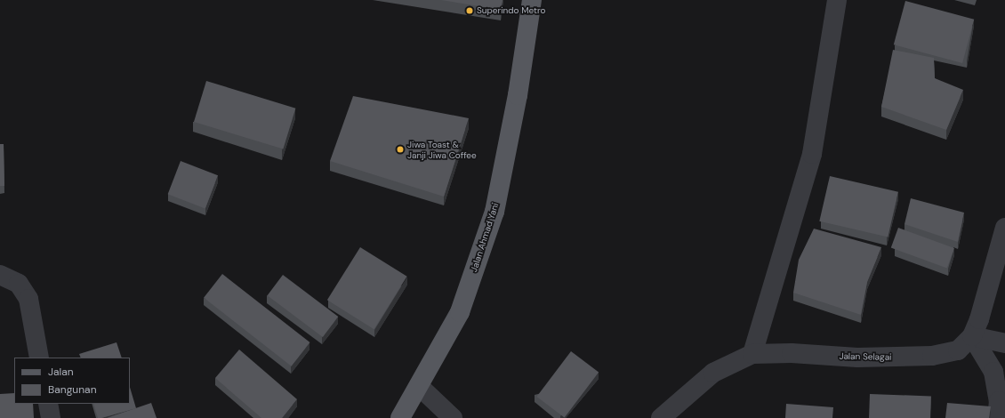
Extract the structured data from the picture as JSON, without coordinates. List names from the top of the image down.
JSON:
{
  "streets": {
    "main road": ["Jalan Ahmad Yani"],
    "street": ["Jalan Selagai"]
  },
  "places": ["Superindo Metro", "Jiwa Toast & Janji Jiwa Coffee"],
  "legend": ["Jalan", "Bangunan"]
}
